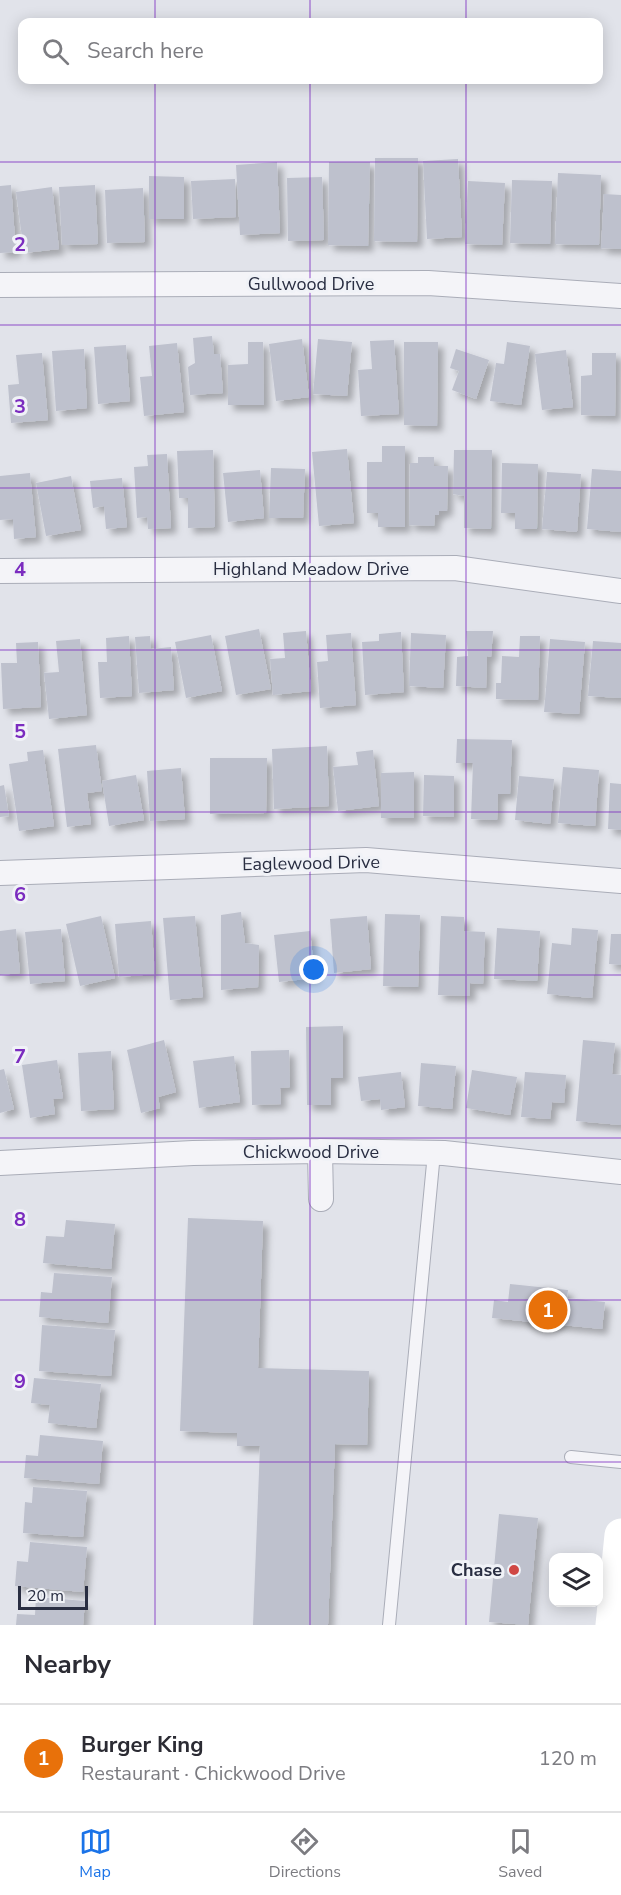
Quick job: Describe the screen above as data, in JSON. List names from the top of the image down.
{
  "streets": {
    "street": [
      "Gullwood Drive",
      "Highland Meadow Drive",
      "Eaglewood Drive",
      "Chickwood Drive"
    ]
  },
  "places": ["Chase"],
  "scale_bar": "20 m",
  "page": {
    "search": "Search here",
    "pins": "1",
    "scale": "20 m",
    "heading": "Nearby",
    "list": [
      {
        "mark": "1",
        "name": "Burger King",
        "note": "Restaurant · Chickwood Drive",
        "value": "120 m"
      }
    ],
    "nav": ["Map", "Directions", "Saved"]
  },
  "grid": {
    "rows": [
      "2",
      "3",
      "4",
      "5",
      "6",
      "7",
      "8",
      "9"
    ]
  }
}
